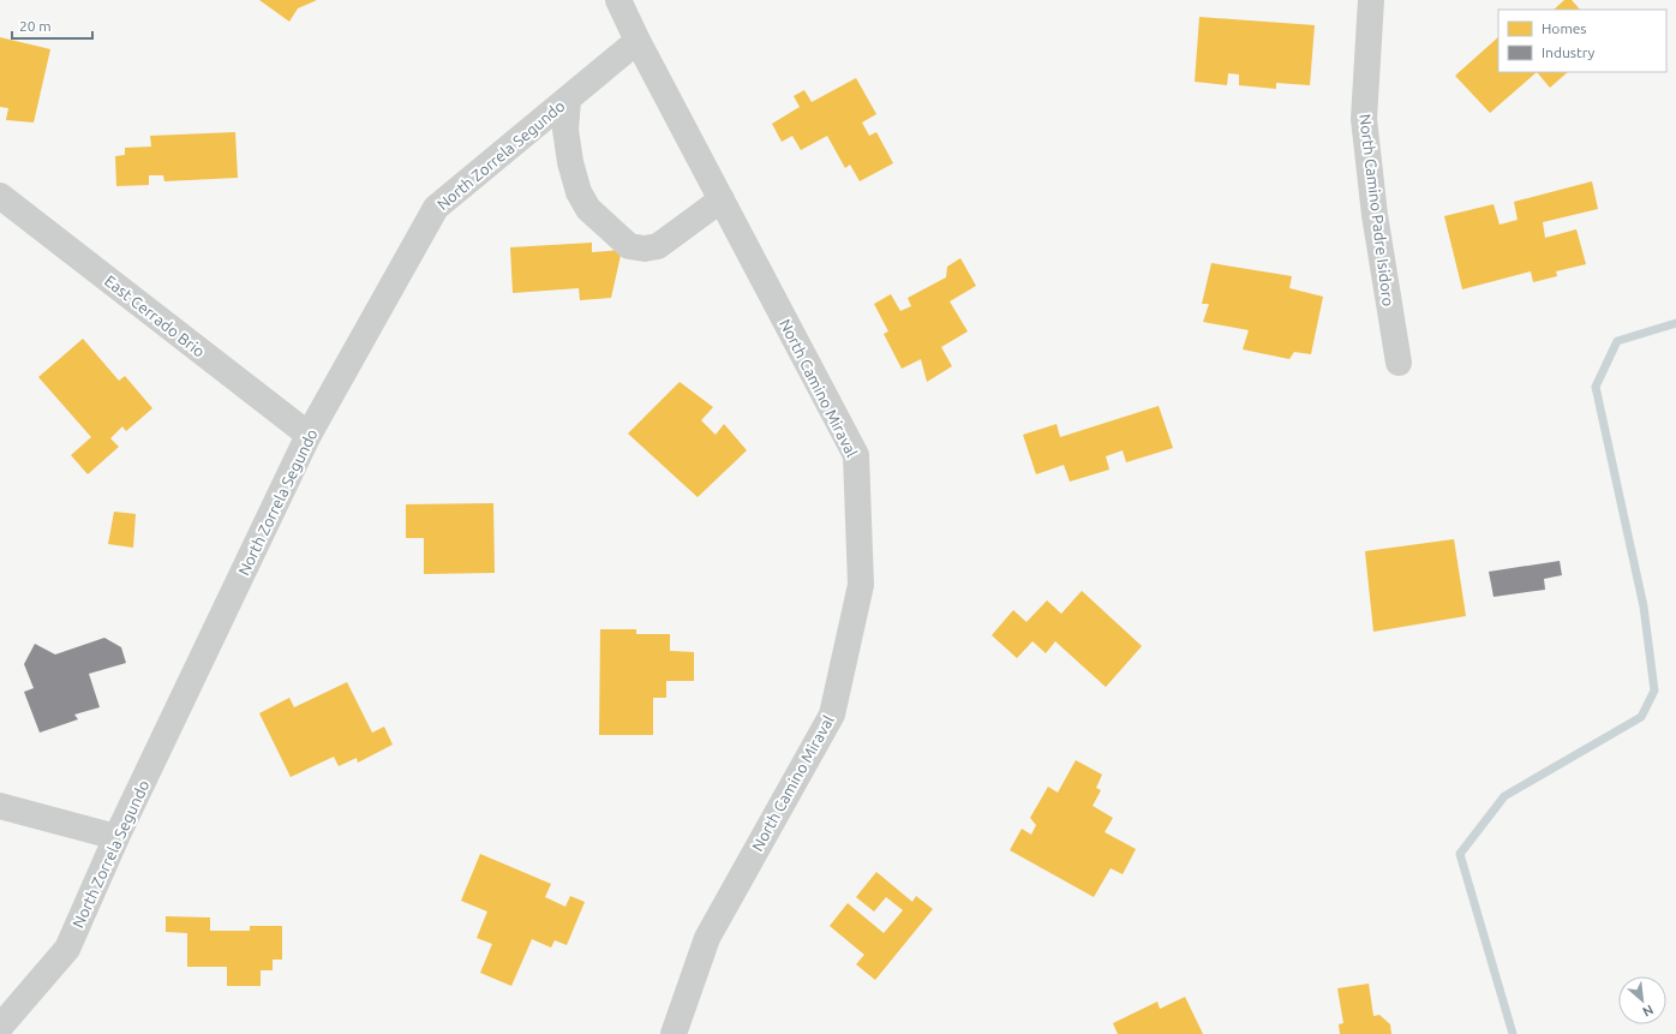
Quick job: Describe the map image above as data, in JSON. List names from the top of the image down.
{
  "streets": {
    "street": [
      "North Zorrela Segundo",
      "North Camino Padre Isidoro",
      "East Cerrado Brio",
      "North Camino Miraval"
    ]
  },
  "crossings": [
    ["North Zorrela Segundo", "East Cerrado Brio"],
    ["North Zorrela Segundo", "North Camino Miraval"]
  ],
  "legend": ["Homes", "Industry"],
  "scale_bar": "20 m",
  "north": "bottom right"
}
